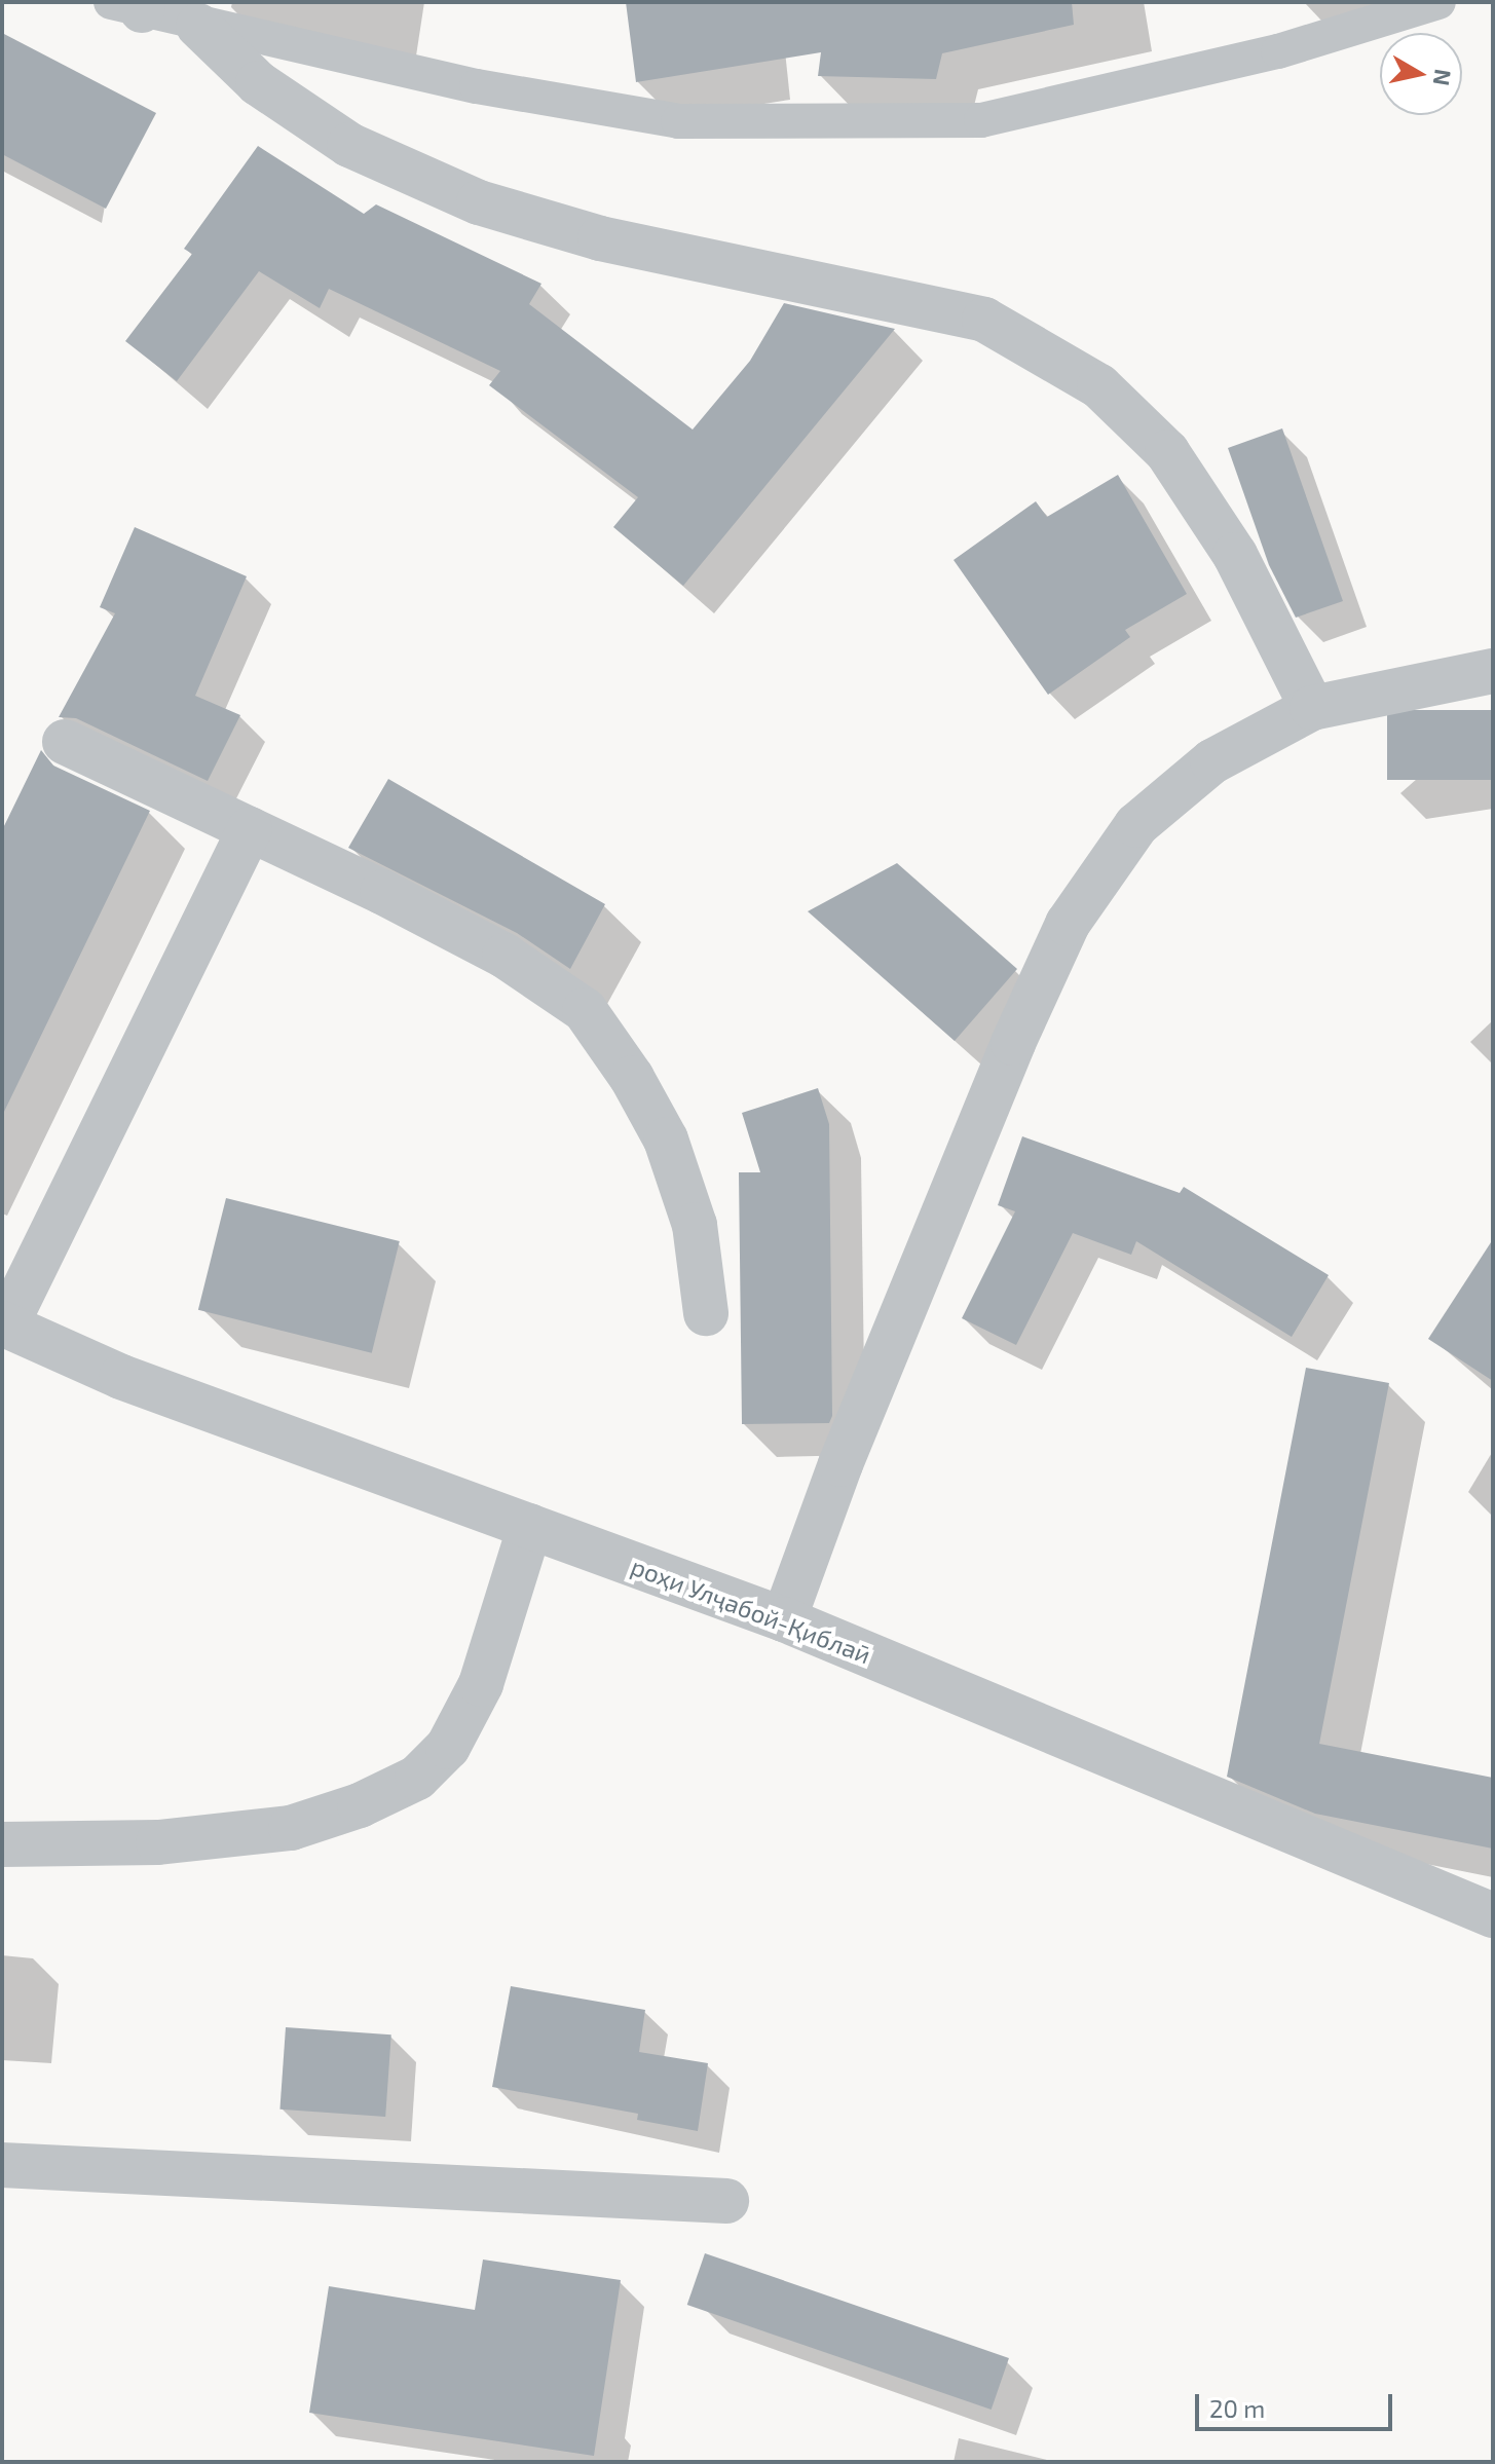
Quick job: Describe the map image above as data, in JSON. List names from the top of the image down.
{
  "streets": {
    "street": ["роҳи Улҷабой-Қиблаӣ"]
  },
  "scale_bar": "20 m",
  "north": "right"
}
